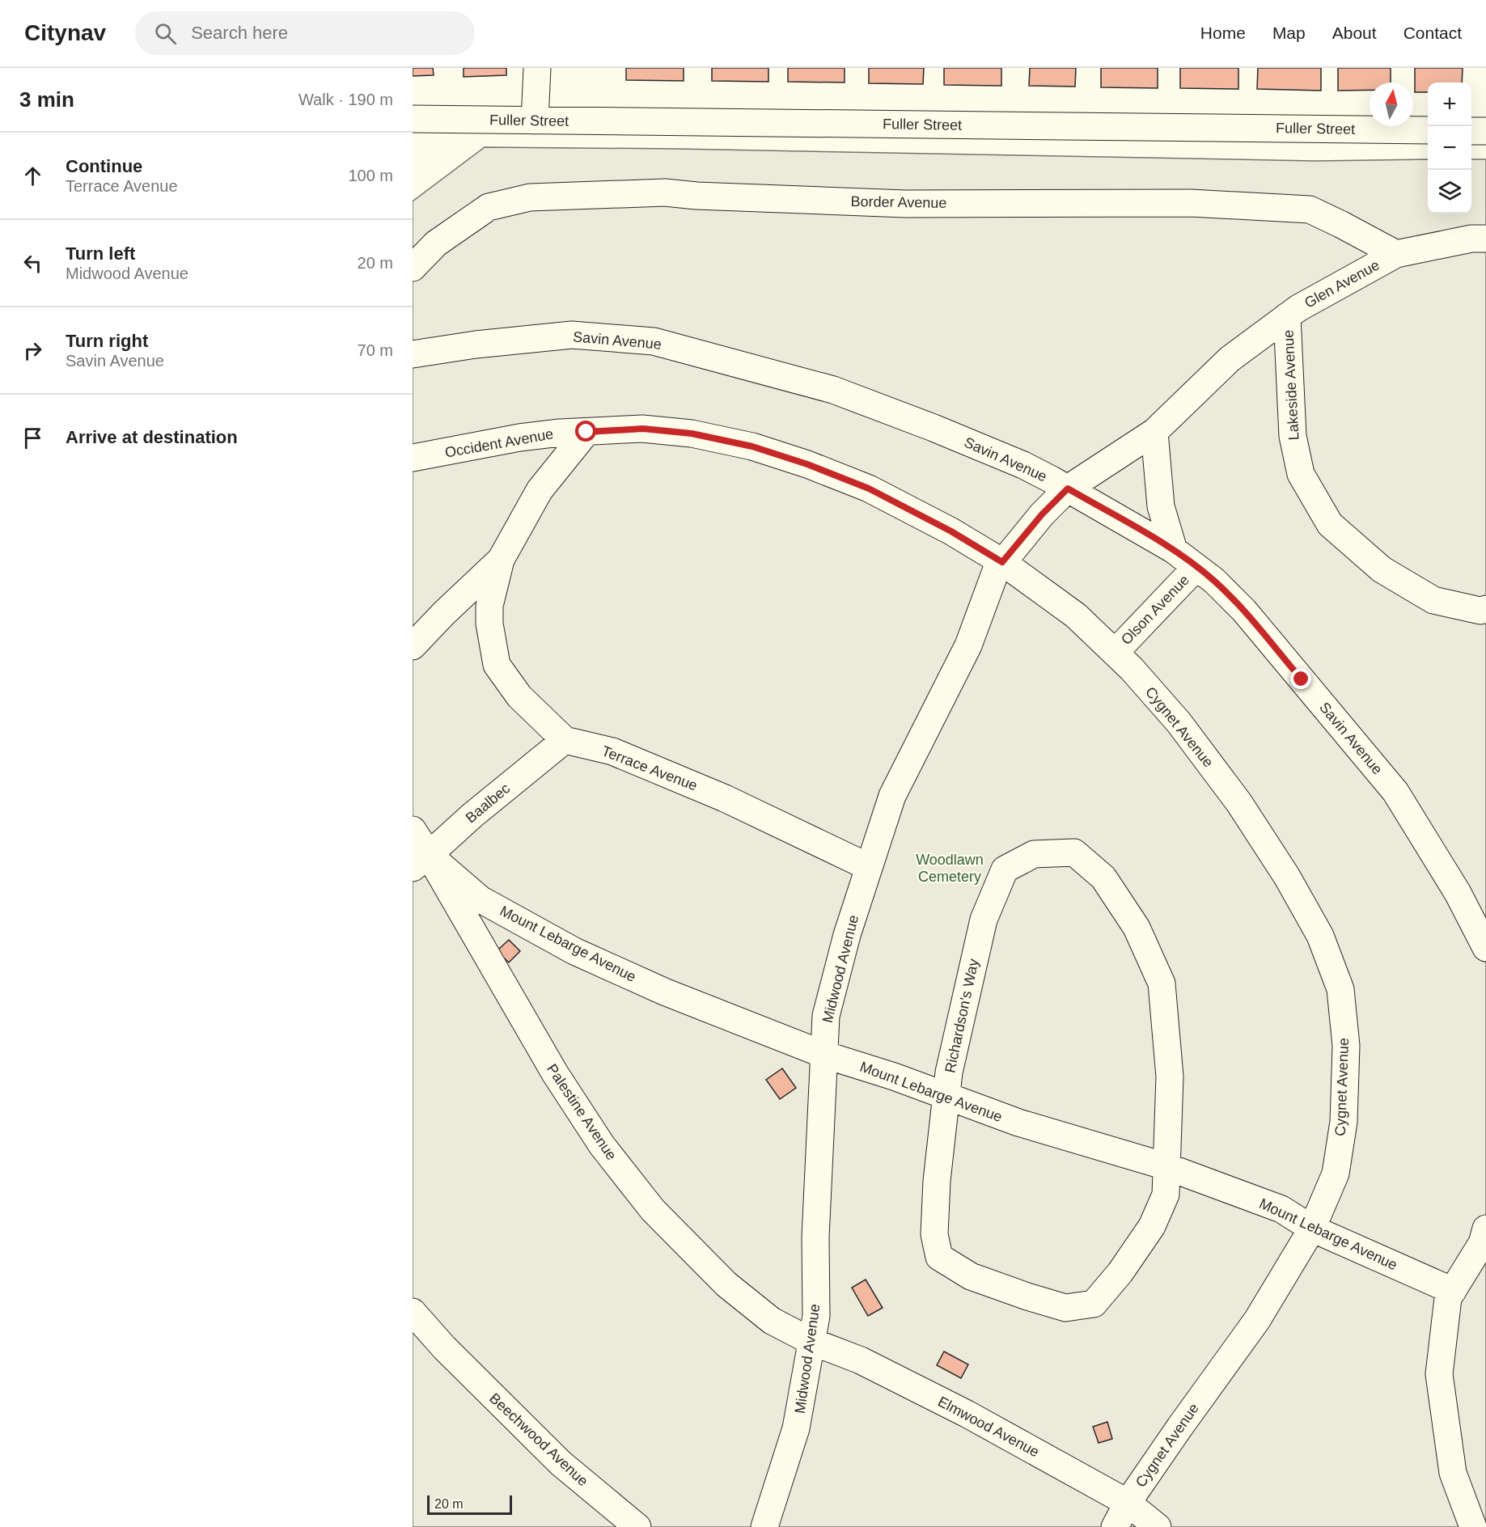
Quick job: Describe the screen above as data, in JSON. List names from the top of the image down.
{
  "streets": {
    "street": [
      "Fuller Street",
      "Border Avenue",
      "Glen Avenue",
      "Savin Avenue",
      "Lakeside Avenue",
      "Occident Avenue",
      "Olson Avenue",
      "Cygnet Avenue",
      "Terrace Avenue",
      "Baalbec",
      "Mount Lebarge Avenue",
      "Midwood Avenue",
      "Richardson's Way",
      "Palestine Avenue",
      "Elmwood Avenue",
      "Beechwood Avenue"
    ]
  },
  "crossings": [
    ["Border Avenue", "Glen Avenue"],
    ["Glen Avenue", "Savin Avenue"],
    ["Glen Avenue", "Lakeside Avenue"],
    ["Glen Avenue", "Midwood Avenue"],
    ["Savin Avenue", "Olson Avenue"],
    ["Savin Avenue", "Midwood Avenue"],
    ["Olson Avenue", "Cygnet Avenue"],
    ["Cygnet Avenue", "Mount Lebarge Avenue"],
    ["Cygnet Avenue", "Midwood Avenue"],
    ["Cygnet Avenue", "Elmwood Avenue"],
    ["Terrace Avenue", "Baalbec"],
    ["Terrace Avenue", "Midwood Avenue"],
    ["Baalbec", "Mount Lebarge Avenue"],
    ["Baalbec", "Palestine Avenue"],
    ["Mount Lebarge Avenue", "Midwood Avenue"],
    ["Mount Lebarge Avenue", "Richardson's Way"],
    ["Mount Lebarge Avenue", "Palestine Avenue"],
    ["Midwood Avenue", "Palestine Avenue"],
    ["Midwood Avenue", "Elmwood Avenue"],
    ["Palestine Avenue", "Elmwood Avenue"]
  ],
  "parks": ["Woodlawn Cemetery"],
  "scale_bar": "20 m",
  "north": "top",
  "page": {
    "header": "Citynav",
    "search": "Search here",
    "nav": [
      "Home",
      "Map",
      "About",
      "Contact"
    ],
    "heading": ["3 min", "Walk · 190 m"],
    "map_buttons": ["+", "−"],
    "list": [
      ["Continue", "Terrace Avenue", "100 m"],
      ["Turn left", "Midwood Avenue", "20 m"],
      ["Turn right", "Savin Avenue", "70 m"],
      "Arrive at destination"
    ],
    "scale": "20 m"
  }
}
